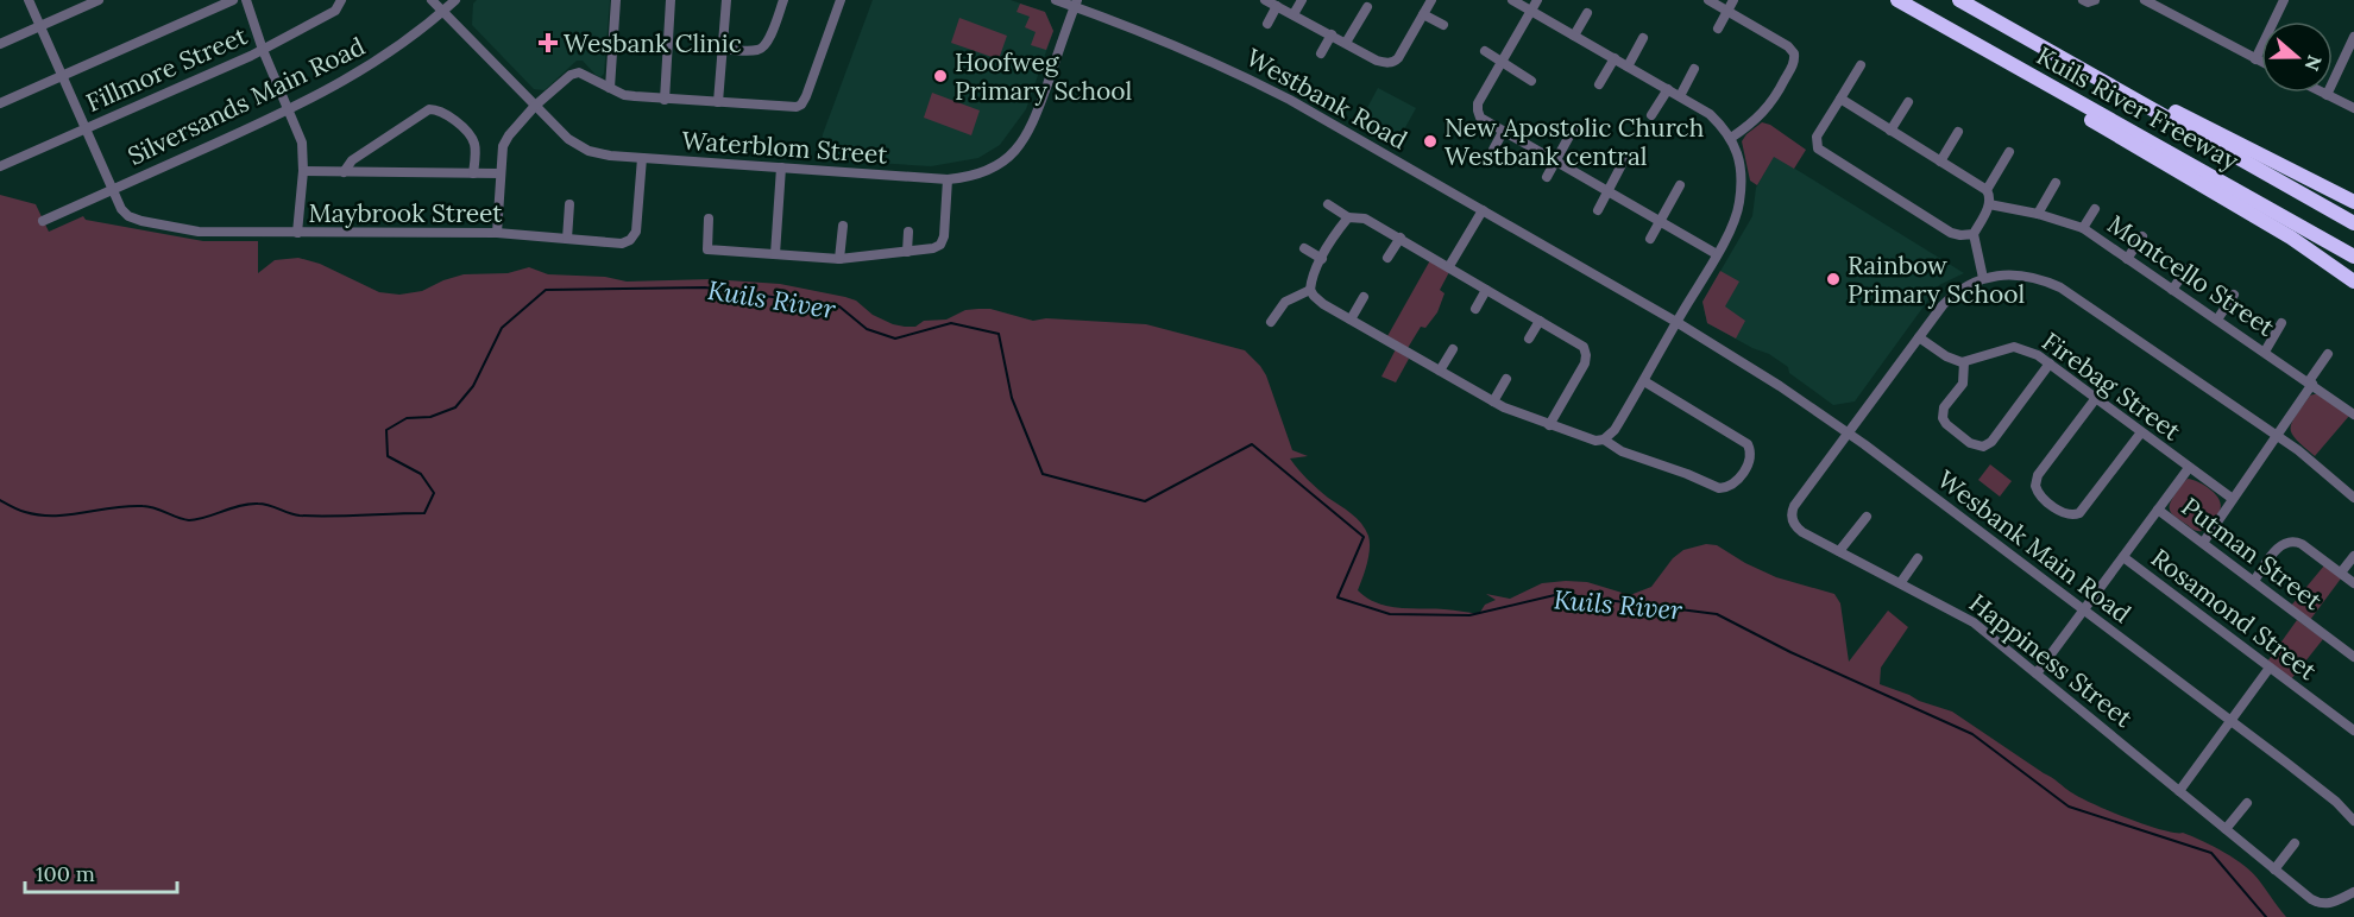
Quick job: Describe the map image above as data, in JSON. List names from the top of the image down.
{
  "streets": {
    "highway": ["Kuils River Freeway"],
    "street": [
      "Fillmore Street",
      "Westbank Road",
      "Silversands Main Road",
      "Waterblom Street",
      "Maybrook Street",
      "Montcello Street",
      "Firebag Street",
      "Wesbank Main Road",
      "Putman Street",
      "Rosamond Street",
      "Happiness Street"
    ]
  },
  "crossings": [
    ["Fillmore Street", "Maybrook Street"],
    ["Westbank Road", "Waterblom Street"],
    ["Westbank Road", "Wesbank Main Road"],
    ["Silversands Main Road", "Waterblom Street"],
    ["Silversands Main Road", "Maybrook Street"],
    ["Waterblom Street", "Maybrook Street"],
    ["Wesbank Main Road", "Happiness Street"]
  ],
  "water": ["Kuils River"],
  "places": {
    "health": ["Wesbank Clinic"],
    "other": ["Hoofweg Primary School", "New Apostolic Church Westbank central", "Rainbow Primary School"]
  },
  "scale_bar": "100 m",
  "north": "right"
}
